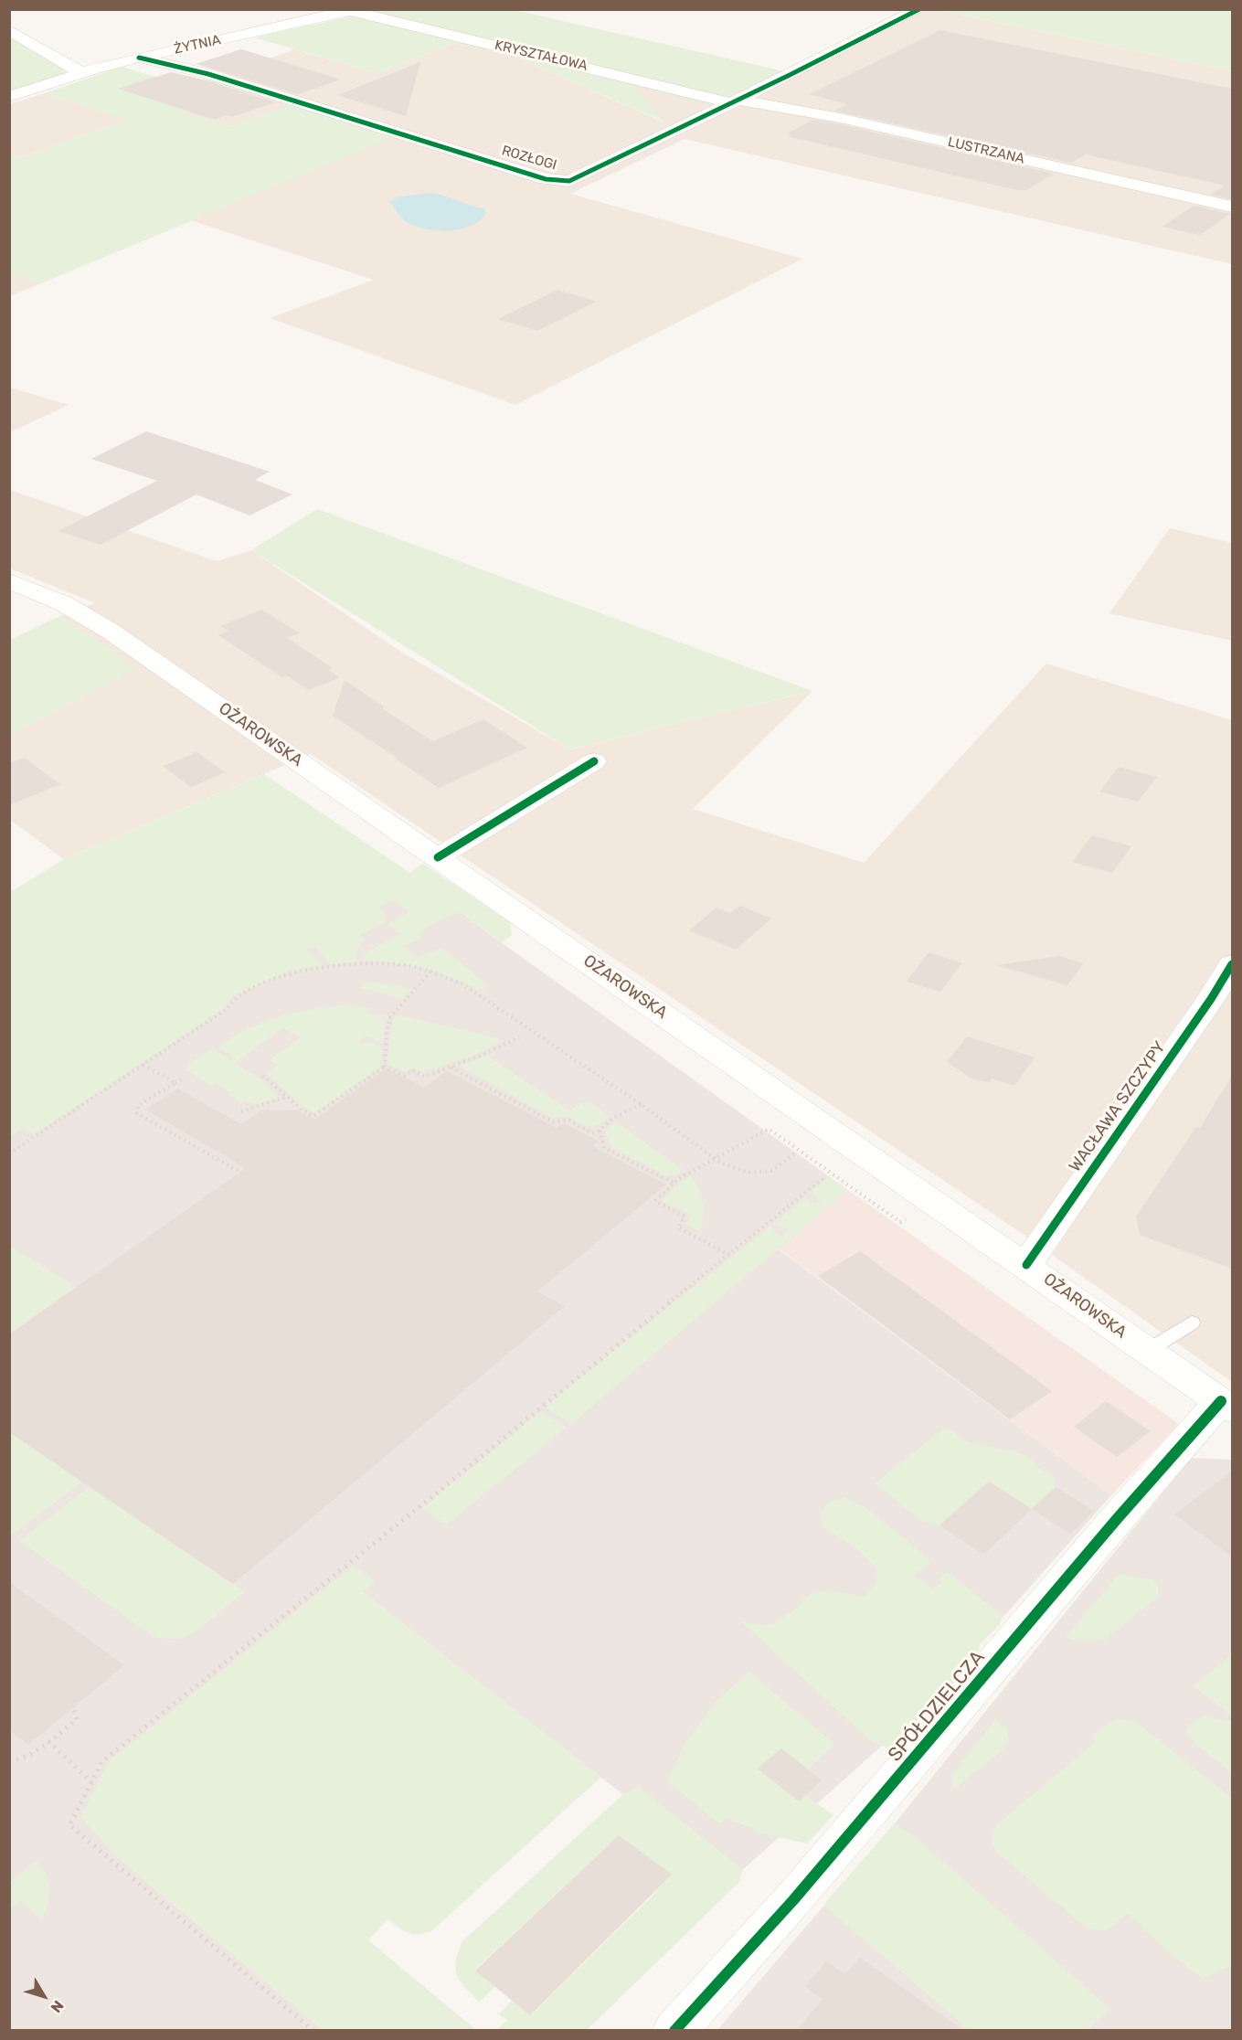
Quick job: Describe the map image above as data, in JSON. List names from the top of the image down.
{
  "streets": {
    "street": [
      "ŻYTNIA",
      "KRYSZTAŁOWA",
      "LUSTRZANA",
      "ROZŁOGI",
      "OŻAROWSKA",
      "WACŁAWA SZCZYPY",
      "SPÓŁDZIELCZA"
    ]
  },
  "crossings": [
    ["ŻYTNIA", "KRYSZTAŁOWA"],
    ["ŻYTNIA", "ROZŁOGI"],
    ["KRYSZTAŁOWA", "LUSTRZANA"],
    ["KRYSZTAŁOWA", "ROZŁOGI"],
    ["LUSTRZANA", "ROZŁOGI"],
    ["OŻAROWSKA", "WACŁAWA SZCZYPY"],
    ["OŻAROWSKA", "SPÓŁDZIELCZA"]
  ],
  "north": "bottom right"
}
